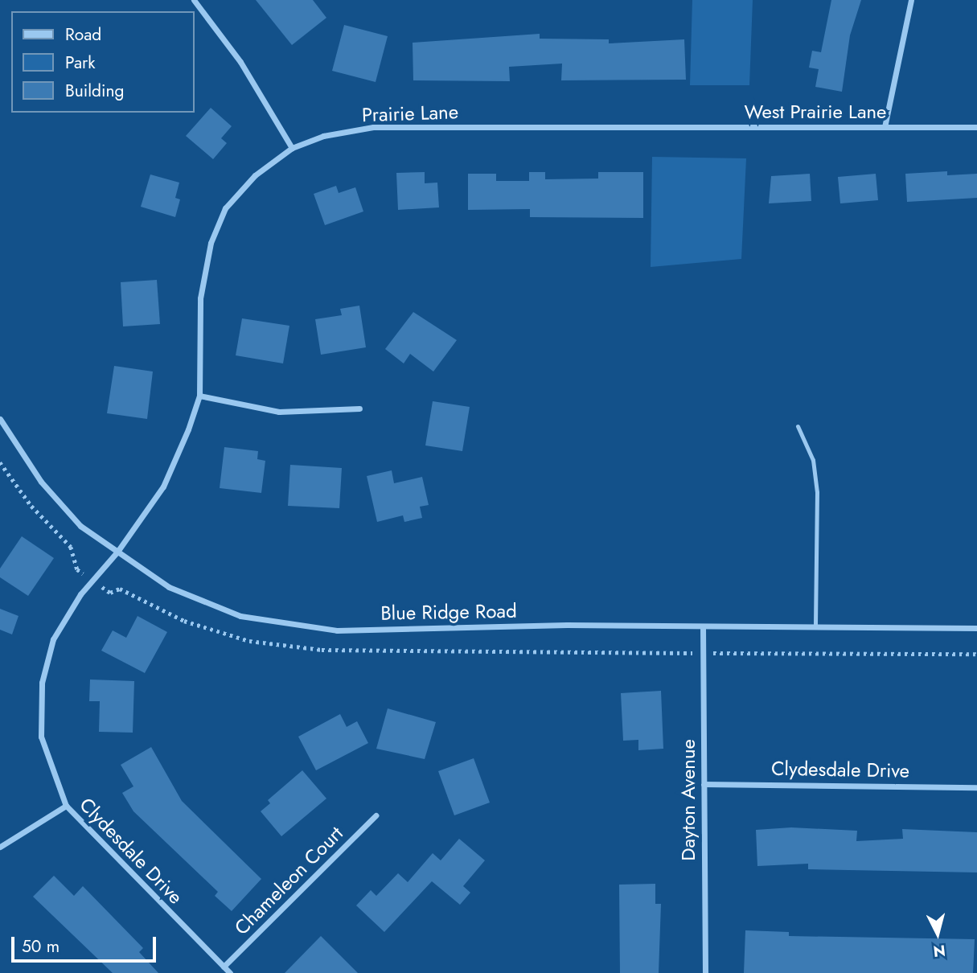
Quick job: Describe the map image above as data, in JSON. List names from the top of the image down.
{
  "streets": {
    "street": [
      "West Prairie Lane",
      "Prairie Lane",
      "Blue Ridge Road",
      "Clydesdale Drive",
      "Dayton Avenue",
      "Chameleon Court"
    ]
  },
  "crossings": [
    ["West Prairie Lane", "Prairie Lane"],
    ["Prairie Lane", "Blue Ridge Road"],
    ["Prairie Lane", "Clydesdale Drive"],
    ["Blue Ridge Road", "Clydesdale Drive"],
    ["Blue Ridge Road", "Dayton Avenue"],
    ["Clydesdale Drive", "Dayton Avenue"],
    ["Clydesdale Drive", "Chameleon Court"]
  ],
  "legend": ["Road", "Park", "Building"],
  "scale_bar": "50 m",
  "north": "bottom"
}
